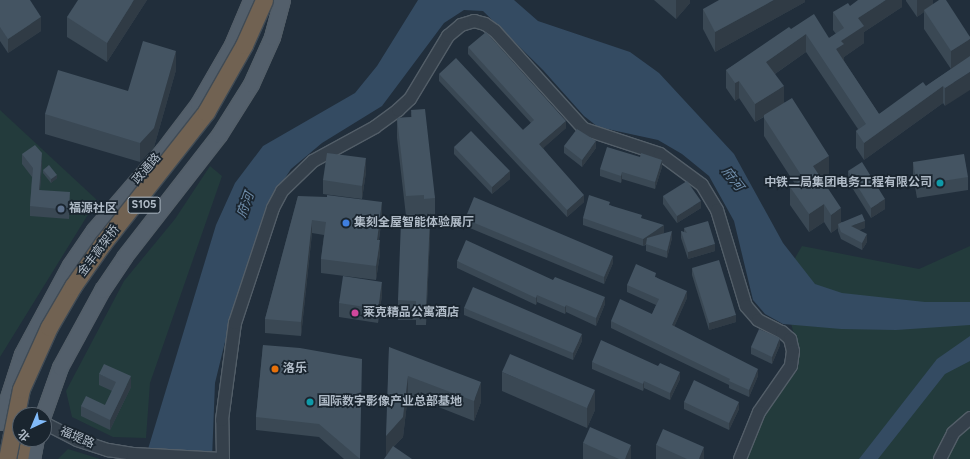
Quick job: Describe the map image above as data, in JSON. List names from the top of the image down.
{
  "streets": {
    "highway": ["S105", "金丰高架桥"],
    "main road": ["政通路"],
    "street": ["福堤路"]
  },
  "water": ["府河"],
  "places": [
    "中铁二局集团电务工程有限公司",
    "福源社区",
    "集刻全屋智能体验展厅",
    "莱克精品公寓酒店",
    "洛乐",
    "国际数字影像产业总部基地"
  ],
  "north": "bottom left"
}
